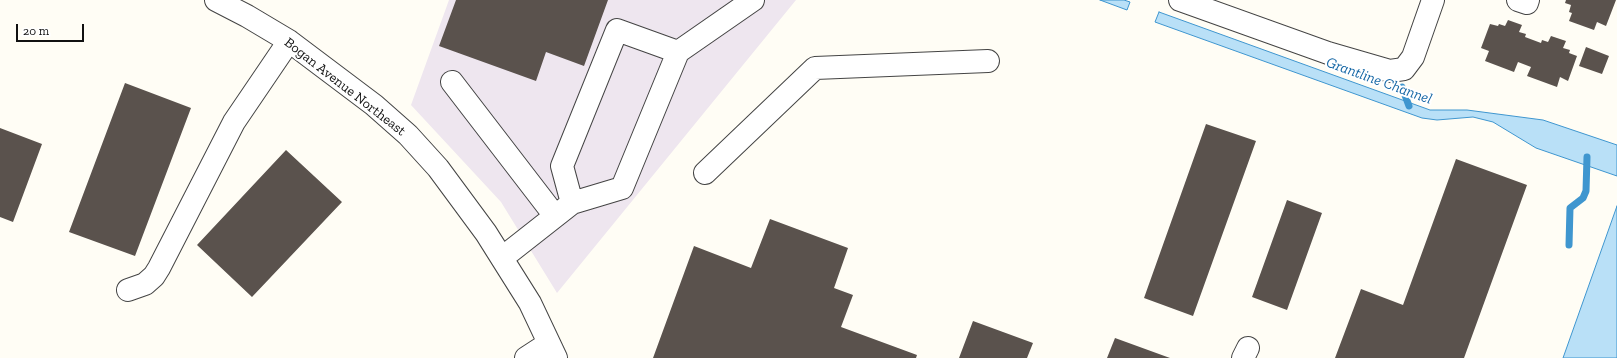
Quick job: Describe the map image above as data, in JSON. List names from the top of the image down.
{
  "streets": {
    "street": ["Bogan Avenue Northeast"]
  },
  "water": ["Grantline Channel"],
  "scale_bar": "20 m"
}
